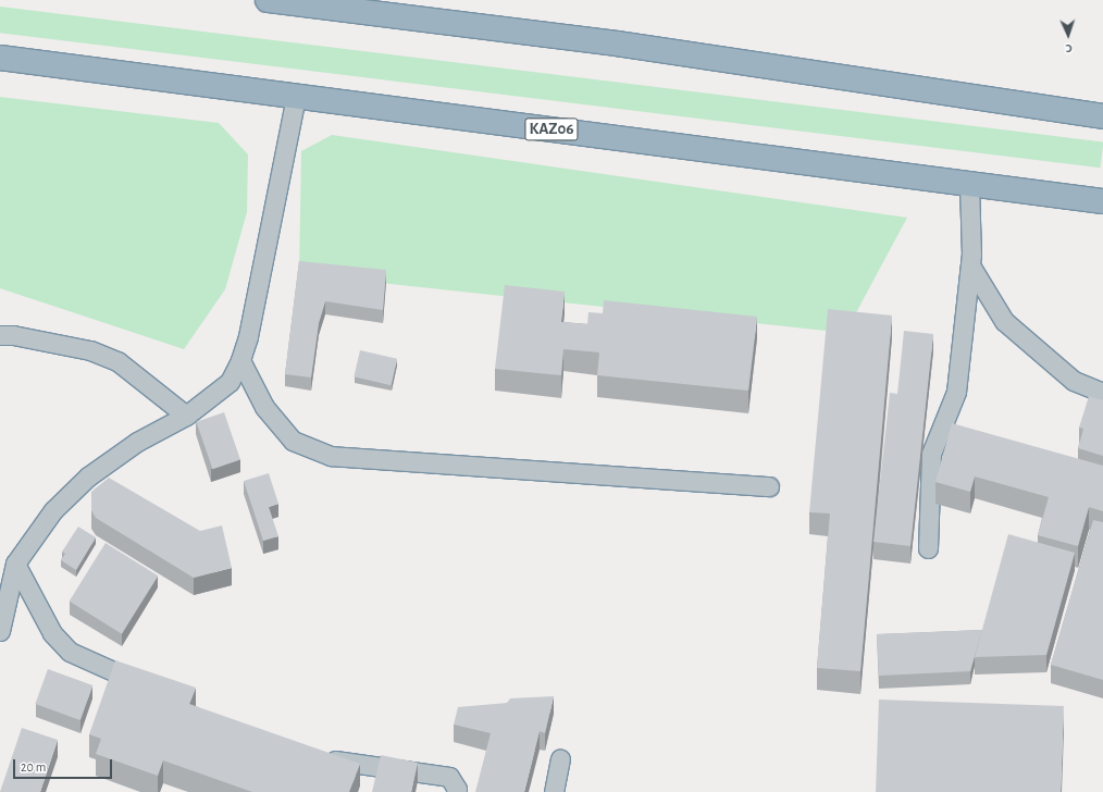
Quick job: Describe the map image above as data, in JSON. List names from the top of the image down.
{
  "streets": {
    "highway": ["KАZ06"]
  },
  "scale_bar": "20 m",
  "north": "bottom"
}
